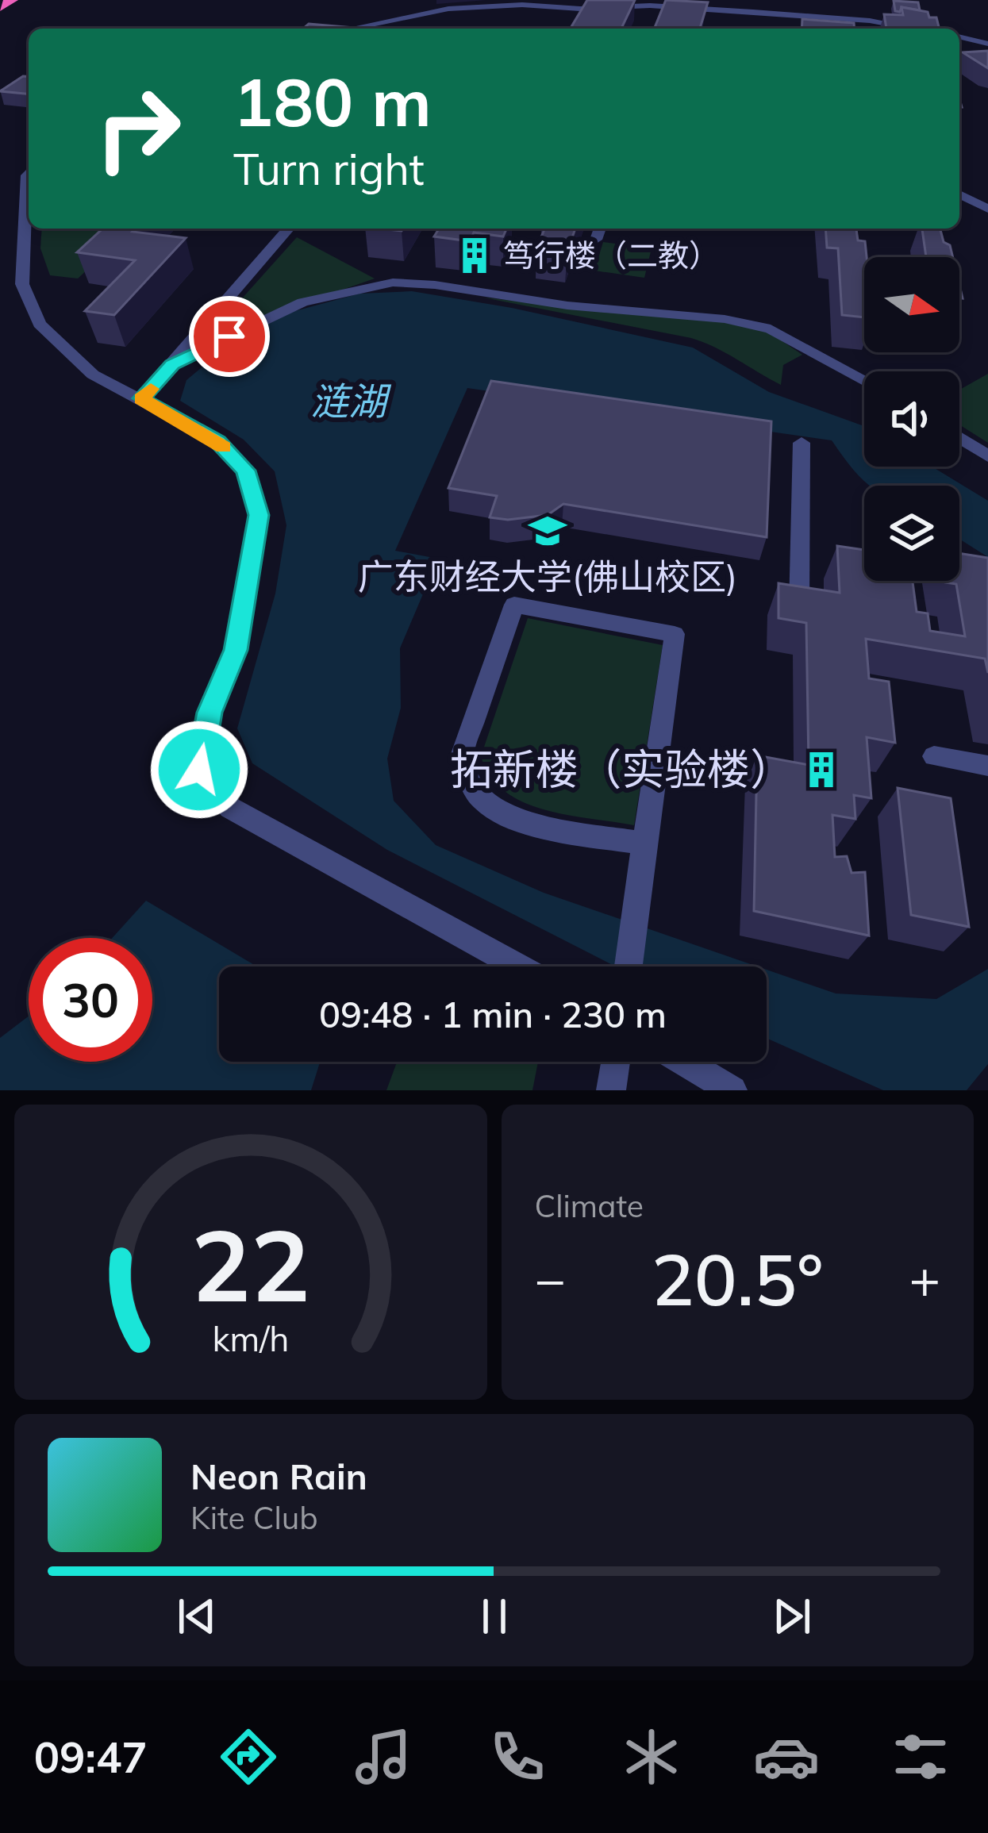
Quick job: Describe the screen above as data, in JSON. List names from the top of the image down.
{
  "water": ["涟湖"],
  "places": {
    "building": ["笃行楼（二教）", "拓新楼（实验楼）"],
    "school or university": ["广东财经大学(佛山校区)"]
  },
  "north": "right",
  "page": {
    "turn": ["180 m", "Turn right"],
    "limit": "30",
    "trip": "09:48 · 1 min · 230 m",
    "tile": "Climate",
    "heat": ["−", "20.5°", "+"],
    "song": ["Neon Rain", "Kite Club"],
    "tabs": "09:47",
    "gauge": ["22", "km/h"]
  }
}
